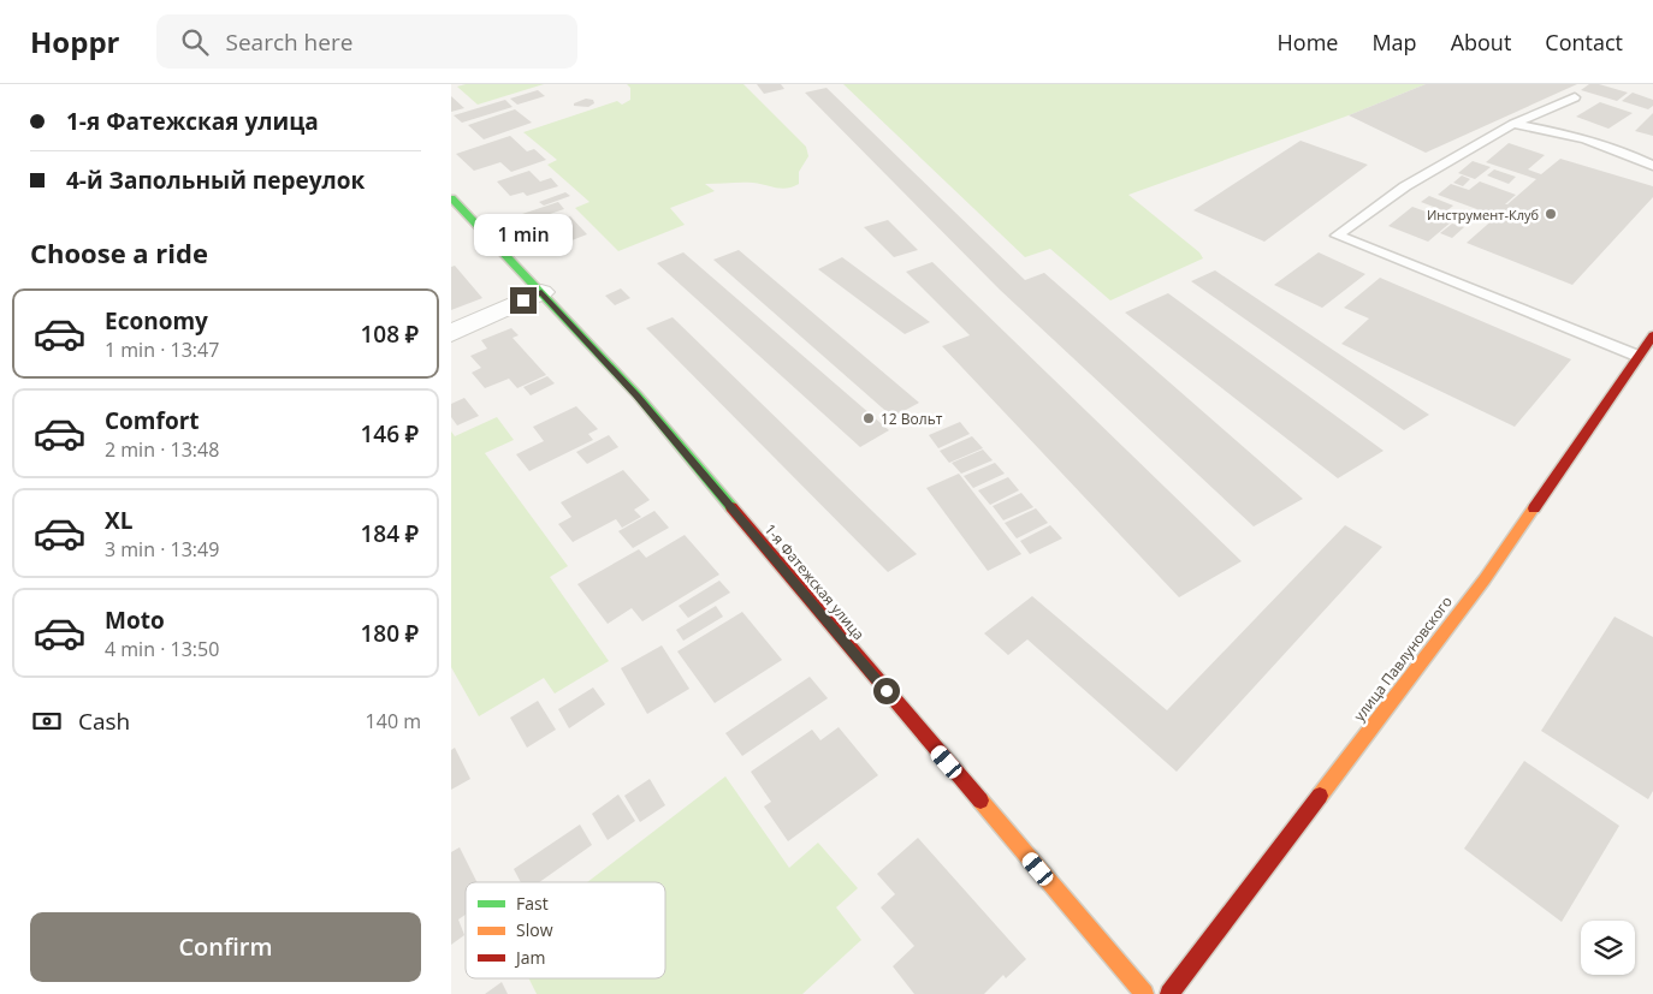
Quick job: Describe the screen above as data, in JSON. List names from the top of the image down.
{
  "streets": {
    "street": ["1-я Фатежская улица", "улица Павлуновского"]
  },
  "places": ["Инструмент-Клуб", "12 Вольт"],
  "legend": ["Fast", "Slow", "Jam"],
  "page": {
    "header": "Hoppr",
    "search": "Search here",
    "nav": [
      "Home",
      "Map",
      "About",
      "Contact"
    ],
    "banner": ["1-я Фатежская улица", "4-й Запольный переулок"],
    "bubble": "1 min",
    "heading": "Choose a ride",
    "list": [
      {
        "name": "Economy",
        "note": "1 min · 13:47",
        "value": "108 ₽"
      },
      {
        "name": "Comfort",
        "note": "2 min · 13:48",
        "value": "146 ₽"
      },
      {
        "name": "XL",
        "note": "3 min · 13:49",
        "value": "184 ₽"
      },
      {
        "name": "Moto",
        "note": "4 min · 13:50",
        "value": "180 ₽"
      }
    ],
    "pay": ["Cash", "140 m"],
    "buttons": "Confirm"
  }
}
